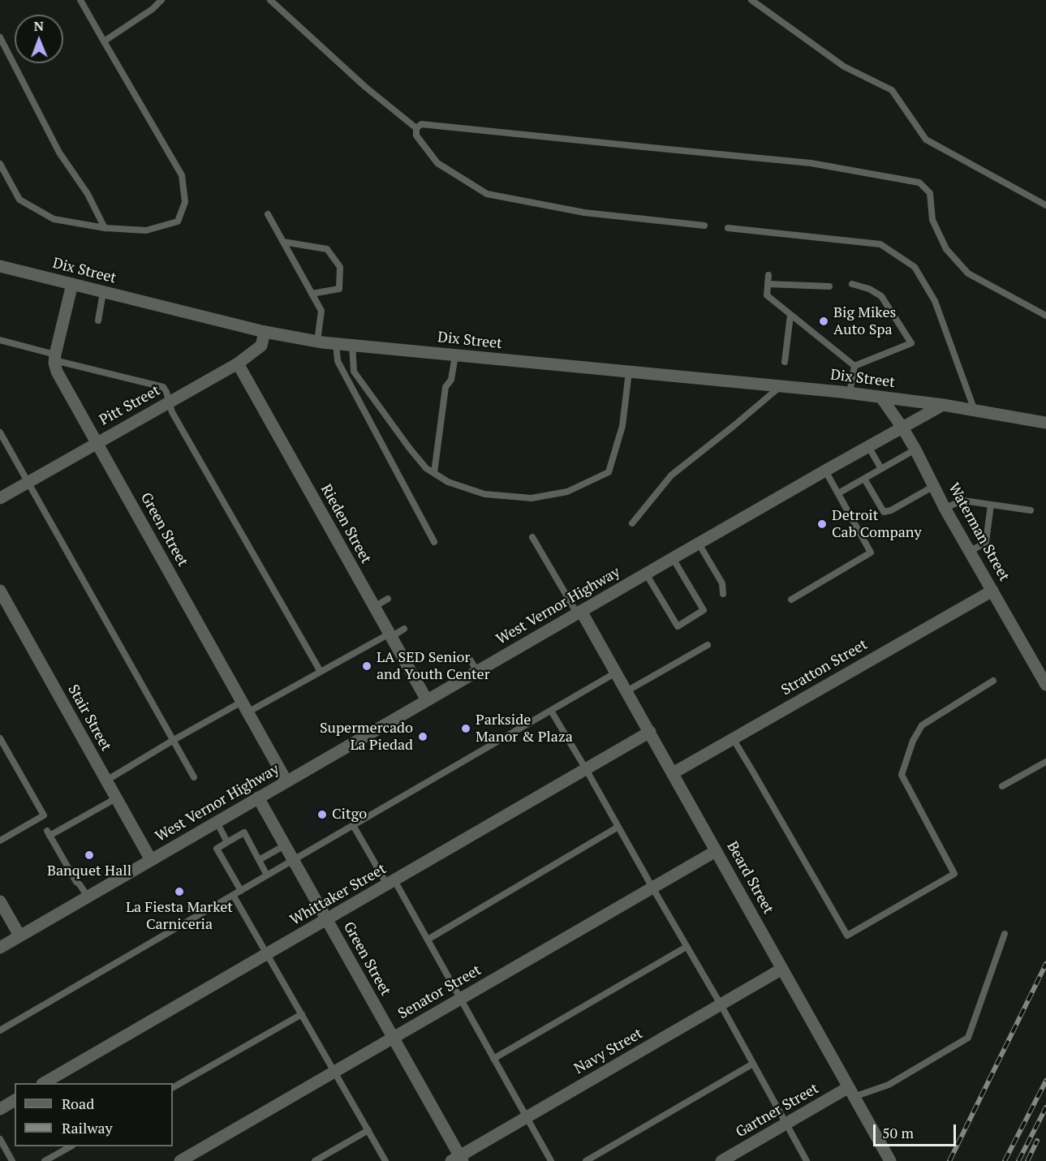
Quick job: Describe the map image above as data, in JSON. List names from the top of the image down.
{
  "streets": {
    "street": [
      "Dix Street",
      "Pitt Street",
      "Rieden Street",
      "Green Street",
      "Waterman Street",
      "West Vernor Highway",
      "Stratton Street",
      "Stair Street",
      "Beard Street",
      "Whittaker Street",
      "Senator Street",
      "Navy Street",
      "Gartner Street"
    ]
  },
  "crossings": [
    ["Dix Street", "Pitt Street"],
    ["Dix Street", "Waterman Street"],
    ["Dix Street", "West Vernor Highway"],
    ["Pitt Street", "Rieden Street"],
    ["Pitt Street", "Green Street"],
    ["Rieden Street", "West Vernor Highway"],
    ["Green Street", "West Vernor Highway"],
    ["Green Street", "Whittaker Street"],
    ["Green Street", "Senator Street"],
    ["Green Street", "Navy Street"],
    ["Waterman Street", "West Vernor Highway"],
    ["Waterman Street", "Stratton Street"],
    ["West Vernor Highway", "Stair Street"],
    ["West Vernor Highway", "Beard Street"],
    ["Stratton Street", "Beard Street"],
    ["Beard Street", "Whittaker Street"],
    ["Beard Street", "Senator Street"],
    ["Beard Street", "Navy Street"],
    ["Beard Street", "Gartner Street"]
  ],
  "places": [
    "Big Mikes Auto Spa",
    "Detroit Cab Company",
    "LA SED Senior and Youth Center",
    "Parkside Manor & Plaza",
    "Supermercado La Piedad",
    "Citgo",
    "Banquet Hall",
    "La Fiesta Market Carniceria"
  ],
  "legend": ["Road", "Railway"],
  "scale_bar": "50 m",
  "north": "top"
}
